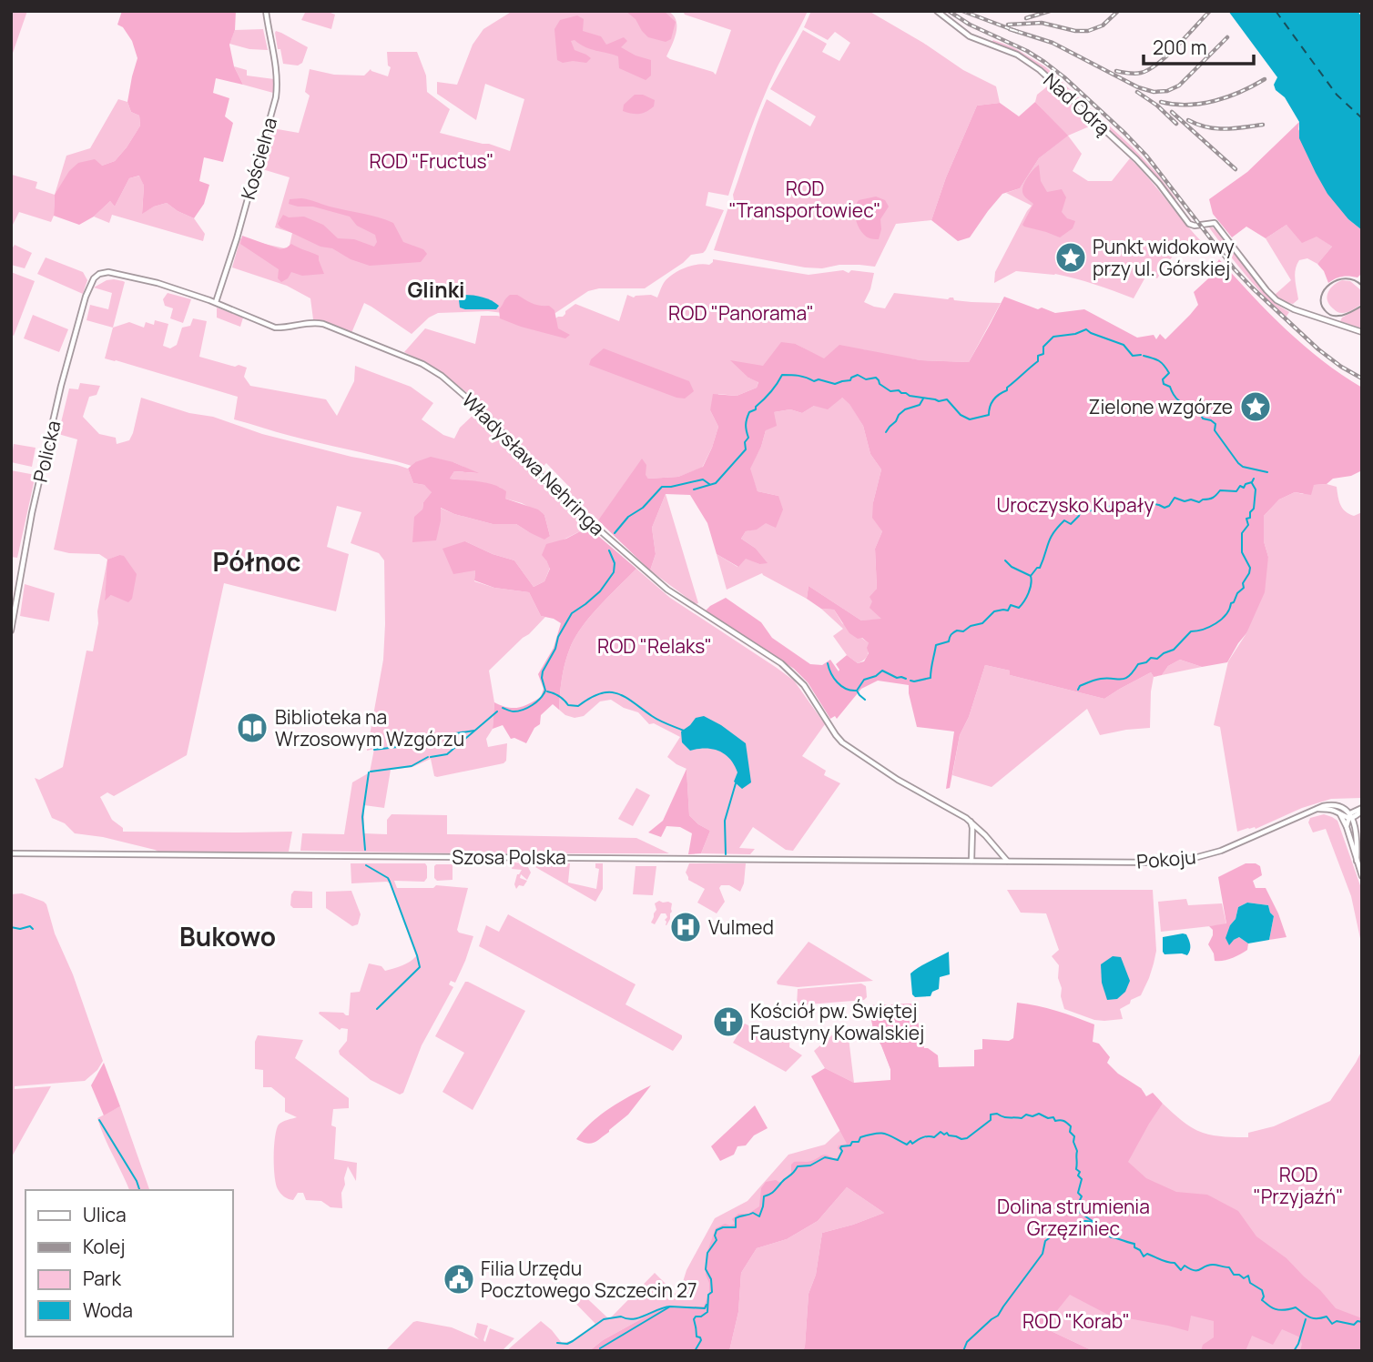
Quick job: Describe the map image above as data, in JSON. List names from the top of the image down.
{
  "streets": {
    "street": [
      "Nad Odrą",
      "Kościelna",
      "Policka",
      "Władysława Nehringa",
      "Szosa Polska",
      "Pokoju"
    ]
  },
  "crossings": [
    ["Kościelna", "Władysława Nehringa"],
    ["Policka", "Władysława Nehringa"],
    ["Władysława Nehringa", "Szosa Polska"],
    ["Władysława Nehringa", "Pokoju"],
    ["Szosa Polska", "Pokoju"]
  ],
  "districts": ["Glinki", "Północ", "Bukowo"],
  "parks": [
    "ROD \"Fructus\"",
    "ROD \"Transportowiec\"",
    "ROD \"Panorama\"",
    "Uroczysko Kupały",
    "ROD \"Relaks\"",
    "ROD \"Przyjaźń\"",
    "Dolina strumienia Grzęziniec",
    "ROD \"Korab\""
  ],
  "places": {
    "place": ["Punkt widokowy przy ul. Górskiej", "Zielone wzgórze"],
    "library": ["Biblioteka na Wrzosowym Wzgórzu"],
    "hospital": ["Vulmed"],
    "church": ["Kościół pw. Świętej Faustyny Kowalskiej"],
    "public building": ["Filia Urzędu Pocztowego Szczecin 27"]
  },
  "legend": [
    "Ulica",
    "Kolej",
    "Park",
    "Woda"
  ],
  "scale_bar": "200 m"
}
